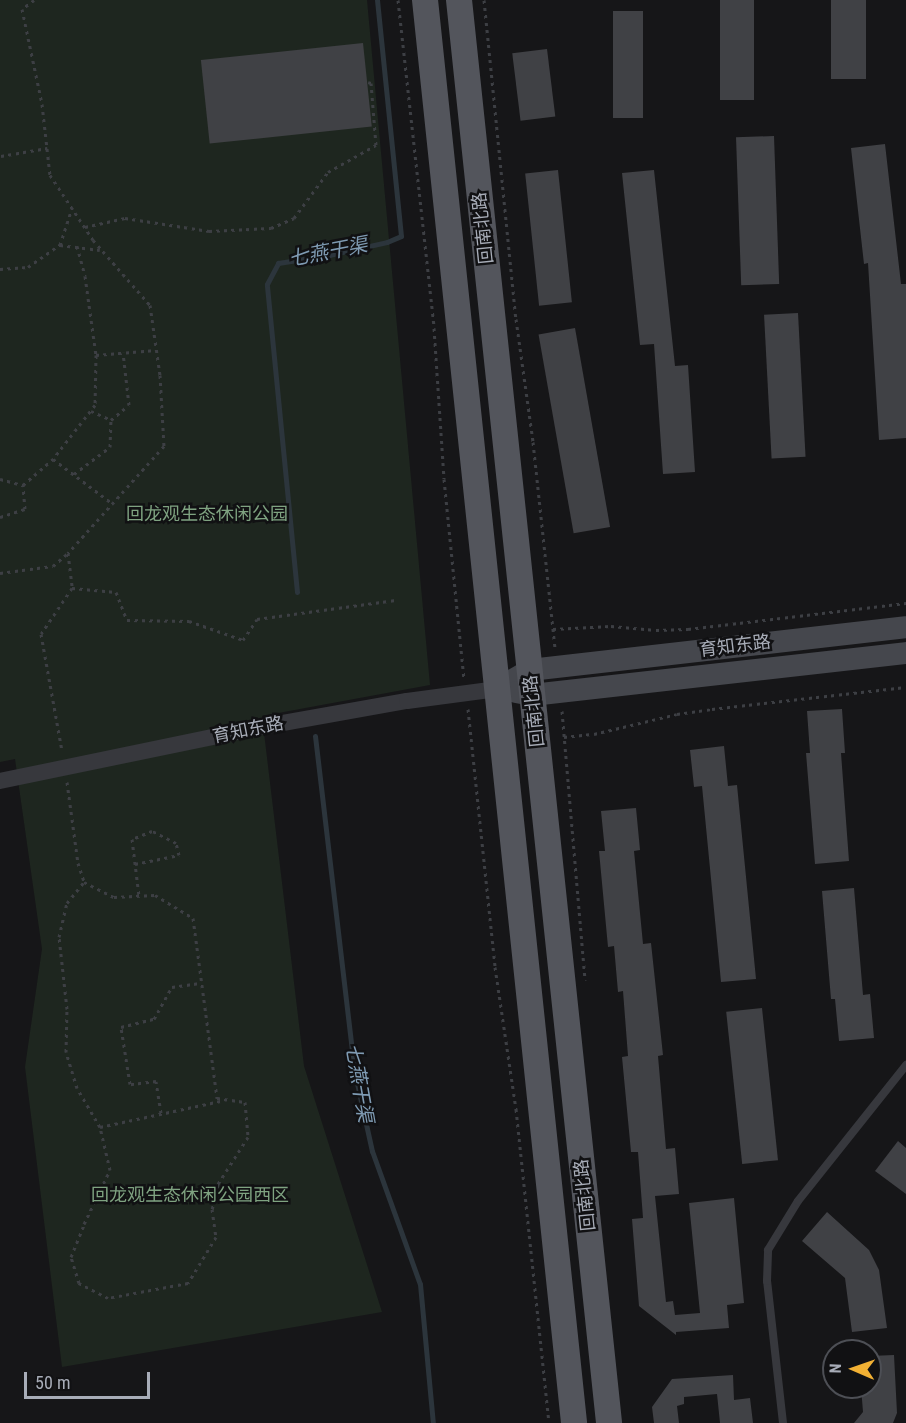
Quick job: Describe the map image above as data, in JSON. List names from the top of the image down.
{
  "streets": {
    "main road": ["回南北路", "育知东路"]
  },
  "crossings": [
    ["回南北路", "育知东路"]
  ],
  "water": ["七燕干渠"],
  "parks": ["回龙观生态休闲公园", "回龙观生态休闲公园西区"],
  "scale_bar": "50 m",
  "north": "left"
}
